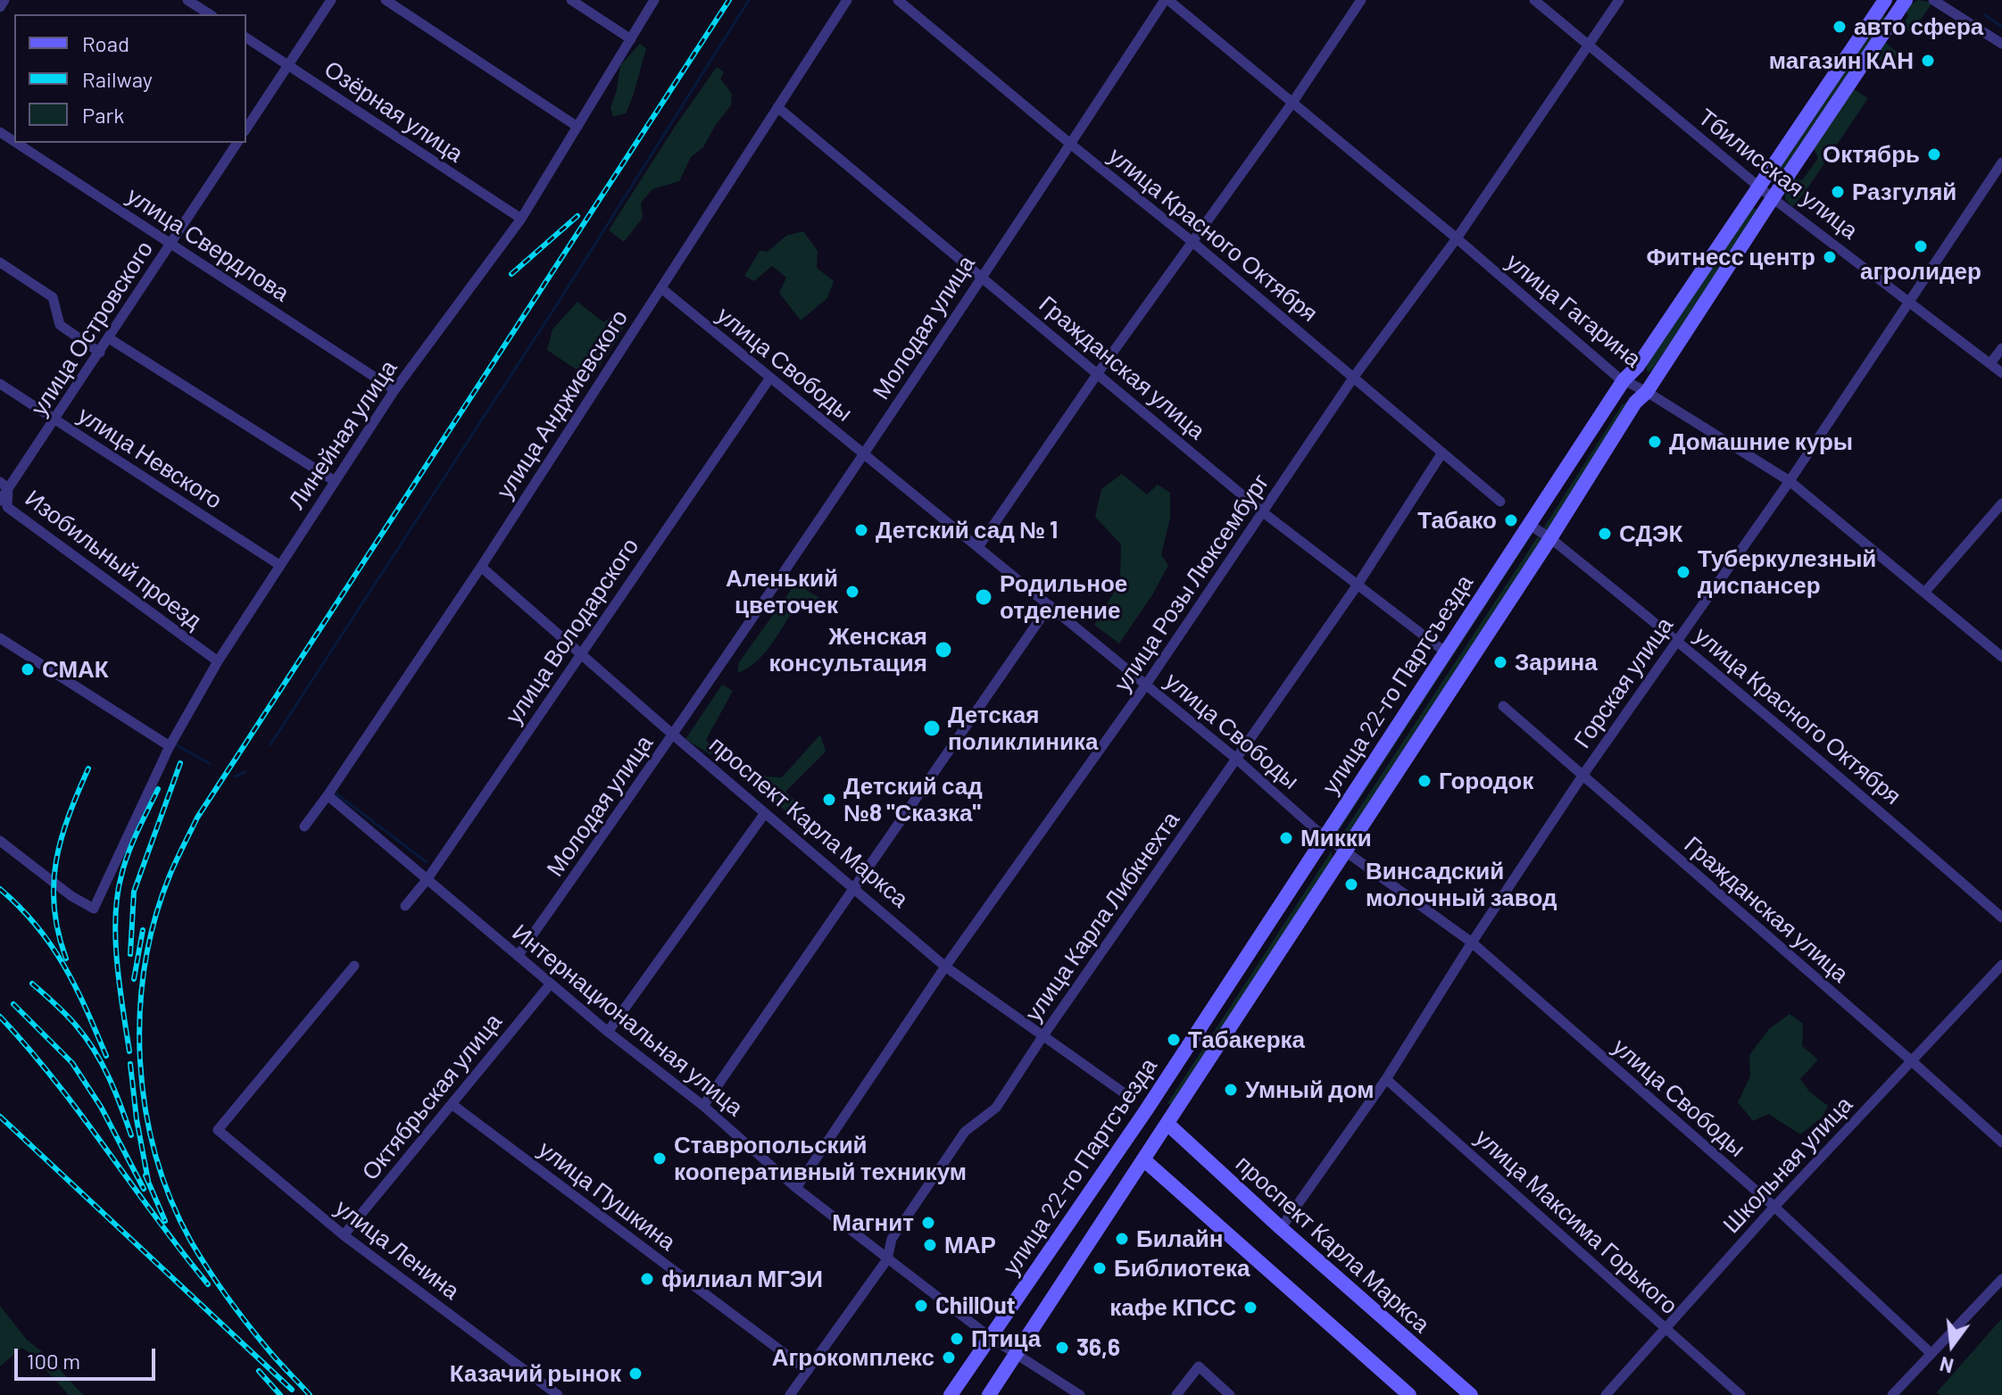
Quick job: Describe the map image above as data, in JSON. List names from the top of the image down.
{
  "streets": {
    "main road": ["улица 22-го Партсъезда", "проспект Карла Маркса"],
    "street": [
      "Озёрная улица",
      "Тбилисская улица",
      "улица Красного Октября",
      "улица Свердлова",
      "улица Гагарина",
      "Молодая улица",
      "улица Островского",
      "улица Свободы",
      "Гражданская улица",
      "улица Анджиевского",
      "Линейная улица",
      "улица Невского",
      "Изобильный проезд",
      "улица Розы Люксембург",
      "улица Володарского",
      "Горская улица",
      "улица Карла Либкнехта",
      "Интернациональная улица",
      "Октябрьская улица",
      "Школьная улица",
      "улица Пушкина",
      "улица Максима Горького",
      "улица Ленина"
    ]
  },
  "crossings": [
    ["Озёрная улица", "Линейная улица"],
    ["Тбилисская улица", "улица Розы Люксембург"],
    ["Тбилисская улица", "Горская улица"],
    ["Тбилисская улица", "улица 22-го Партсъезда"],
    ["улица Красного Октября", "Молодая улица"],
    ["улица Красного Октября", "улица Розы Люксембург"],
    ["улица Красного Октября", "Горская улица"],
    ["улица Красного Октября", "улица 22-го Партсъезда"],
    ["улица Красного Октября", "улица Карла Либкнехта"],
    ["улица Свердлова", "улица Островского"],
    ["улица Свердлова", "Линейная улица"],
    ["улица Гагарина", "Молодая улица"],
    ["улица Гагарина", "улица Розы Люксембург"],
    ["улица Гагарина", "Горская улица"],
    ["улица Гагарина", "улица 22-го Партсъезда"],
    ["Молодая улица", "улица Свободы"],
    ["Молодая улица", "Гражданская улица"],
    ["Молодая улица", "проспект Карла Маркса"],
    ["Молодая улица", "Интернациональная улица"],
    ["улица Островского", "улица Невского"],
    ["улица Островского", "Изобильный проезд"],
    ["улица Свободы", "улица Анджиевского"],
    ["улица Свободы", "улица Розы Люксембург"],
    ["улица Свободы", "улица Володарского"],
    ["улица Свободы", "Горская улица"],
    ["улица Свободы", "улица 22-го Партсъезда"],
    ["улица Свободы", "улица Карла Либкнехта"],
    ["улица Свободы", "Школьная улица"],
    ["Гражданская улица", "улица Анджиевского"],
    ["Гражданская улица", "улица Розы Люксембург"],
    ["Гражданская улица", "Горская улица"],
    ["Гражданская улица", "улица 22-го Партсъезда"],
    ["Гражданская улица", "улица Карла Либкнехта"],
    ["Гражданская улица", "Школьная улица"],
    ["улица Анджиевского", "проспект Карла Маркса"],
    ["улица Анджиевского", "Интернациональная улица"],
    ["Линейная улица", "улица Невского"],
    ["Линейная улица", "Изобильный проезд"],
    ["улица Розы Люксембург", "проспект Карла Маркса"],
    ["улица Розы Люксембург", "Интернациональная улица"],
    ["улица Володарского", "проспект Карла Маркса"],
    ["улица Володарского", "Интернациональная улица"],
    ["Горская улица", "проспект Карла Маркса"],
    ["Горская улица", "улица Максима Горького"],
    ["улица 22-го Партсъезда", "проспект Карла Маркса"],
    ["улица 22-го Партсъезда", "Интернациональная улица"],
    ["проспект Карла Маркса", "улица Карла Либкнехта"],
    ["улица Карла Либкнехта", "Интернациональная улица"],
    ["улица Карла Либкнехта", "улица Пушкина"],
    ["Интернациональная улица", "Октябрьская улица"],
    ["Октябрьская улица", "улица Пушкина"],
    ["Октябрьская улица", "улица Ленина"],
    ["Школьная улица", "улица Максима Горького"]
  ],
  "places": [
    "авто сфера",
    "магазин КАН",
    "Октябрь",
    "Разгуляй",
    "агролидер",
    "Фитнесс центр",
    "Домашние куры",
    "Табако",
    "Детский сад № 1",
    "СДЭК",
    "Туберкулезный диспансер",
    "Аленький цветочек",
    "Родильное отделение",
    "Женская консультация",
    "Зарина",
    "СМАК",
    "Детская поликлиника",
    "Городок",
    "Детский сад №8 \"Сказка\"",
    "Микки",
    "Винсадский молочный завод",
    "Табакерка",
    "Умный дом",
    "Ставропольский кооперативный техникум",
    "Магнит",
    "Билайн",
    "МАР",
    "Библиотека",
    "филиал МГЭИ",
    "ChillOut",
    "кафе КПСС",
    "Птица",
    "36,6",
    "Агрокомплекс",
    "Казачий рынок"
  ],
  "legend": ["Road", "Railway", "Park"],
  "scale_bar": "100 m",
  "north": "bottom"
}
